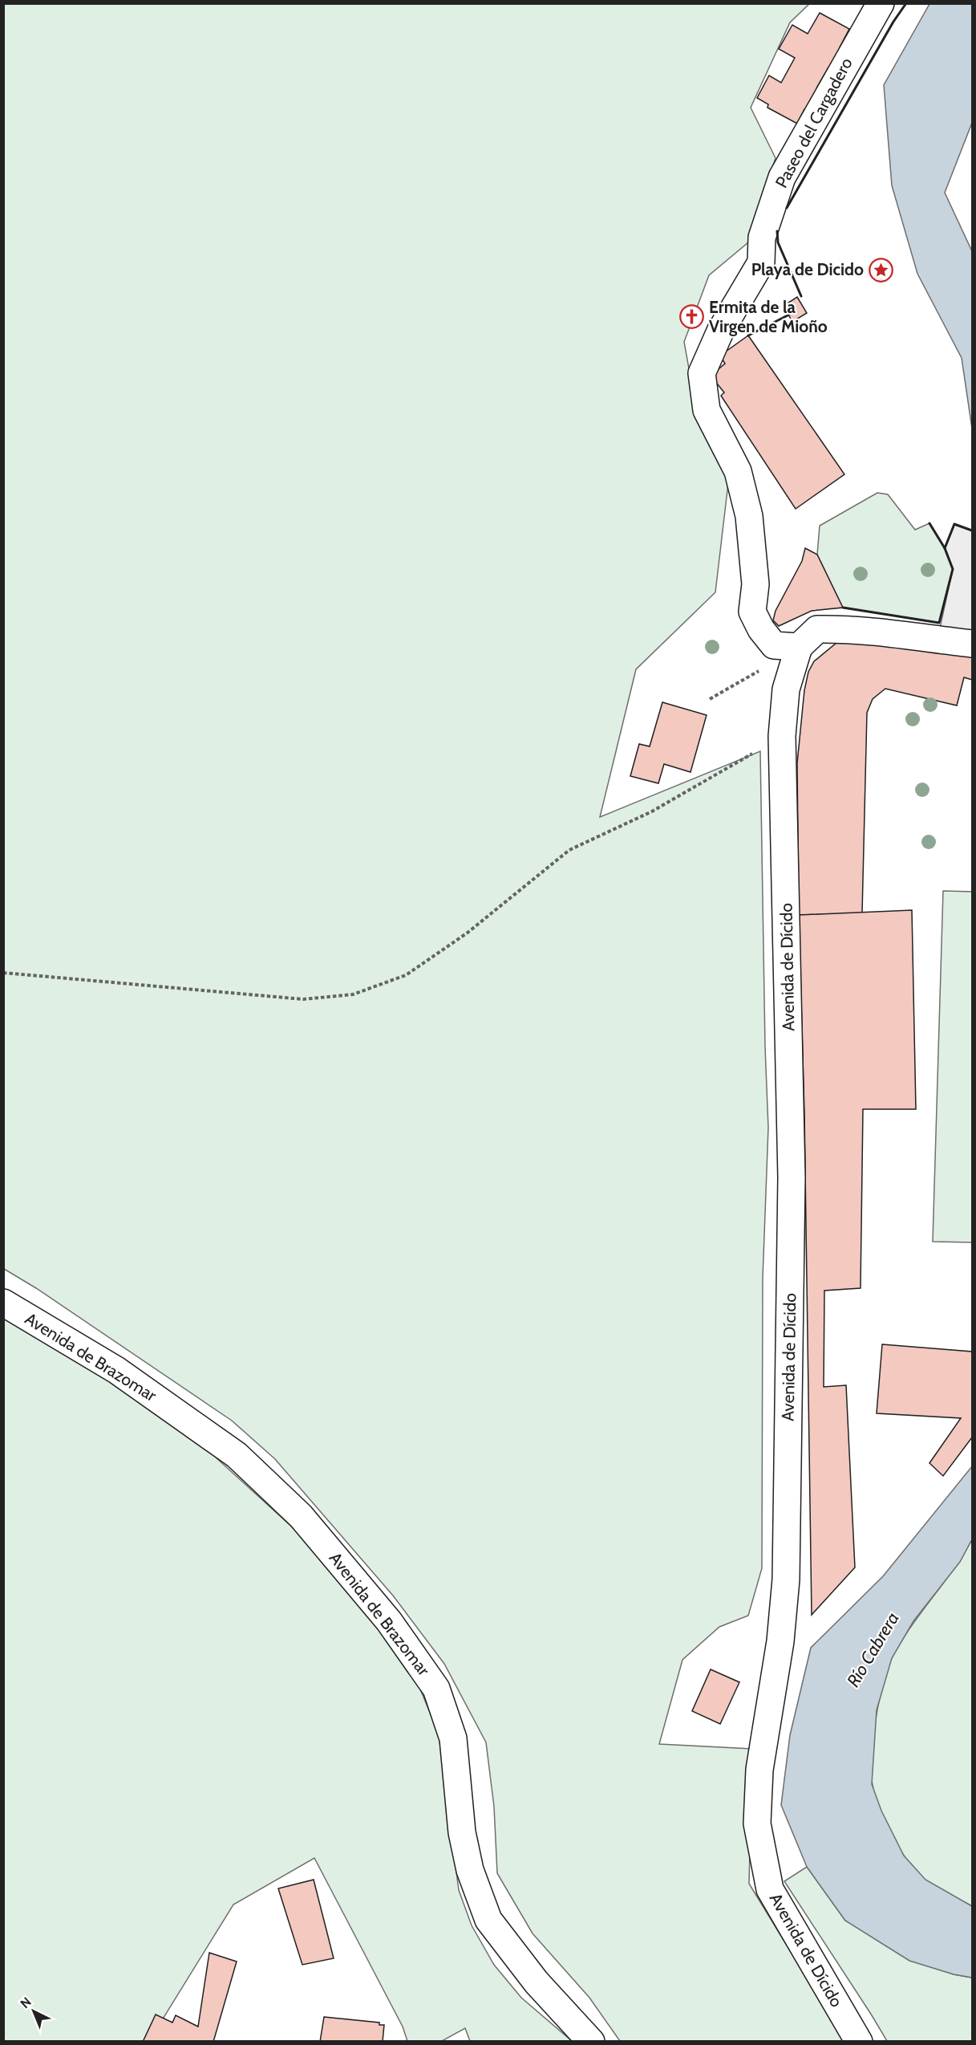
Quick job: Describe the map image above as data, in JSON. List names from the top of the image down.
{
  "streets": {
    "main road": ["Paseo del Cargadero", "Avenida de Dícido", "Avenida de Brazomar"]
  },
  "crossings": [
    ["Paseo del Cargadero", "Avenida de Dícido"]
  ],
  "water": ["Río Cabrera"],
  "places": {
    "place": ["Playa de Dicido"],
    "church": ["Ermita de la Virgen de Mioño"]
  },
  "north": "top left"
}
